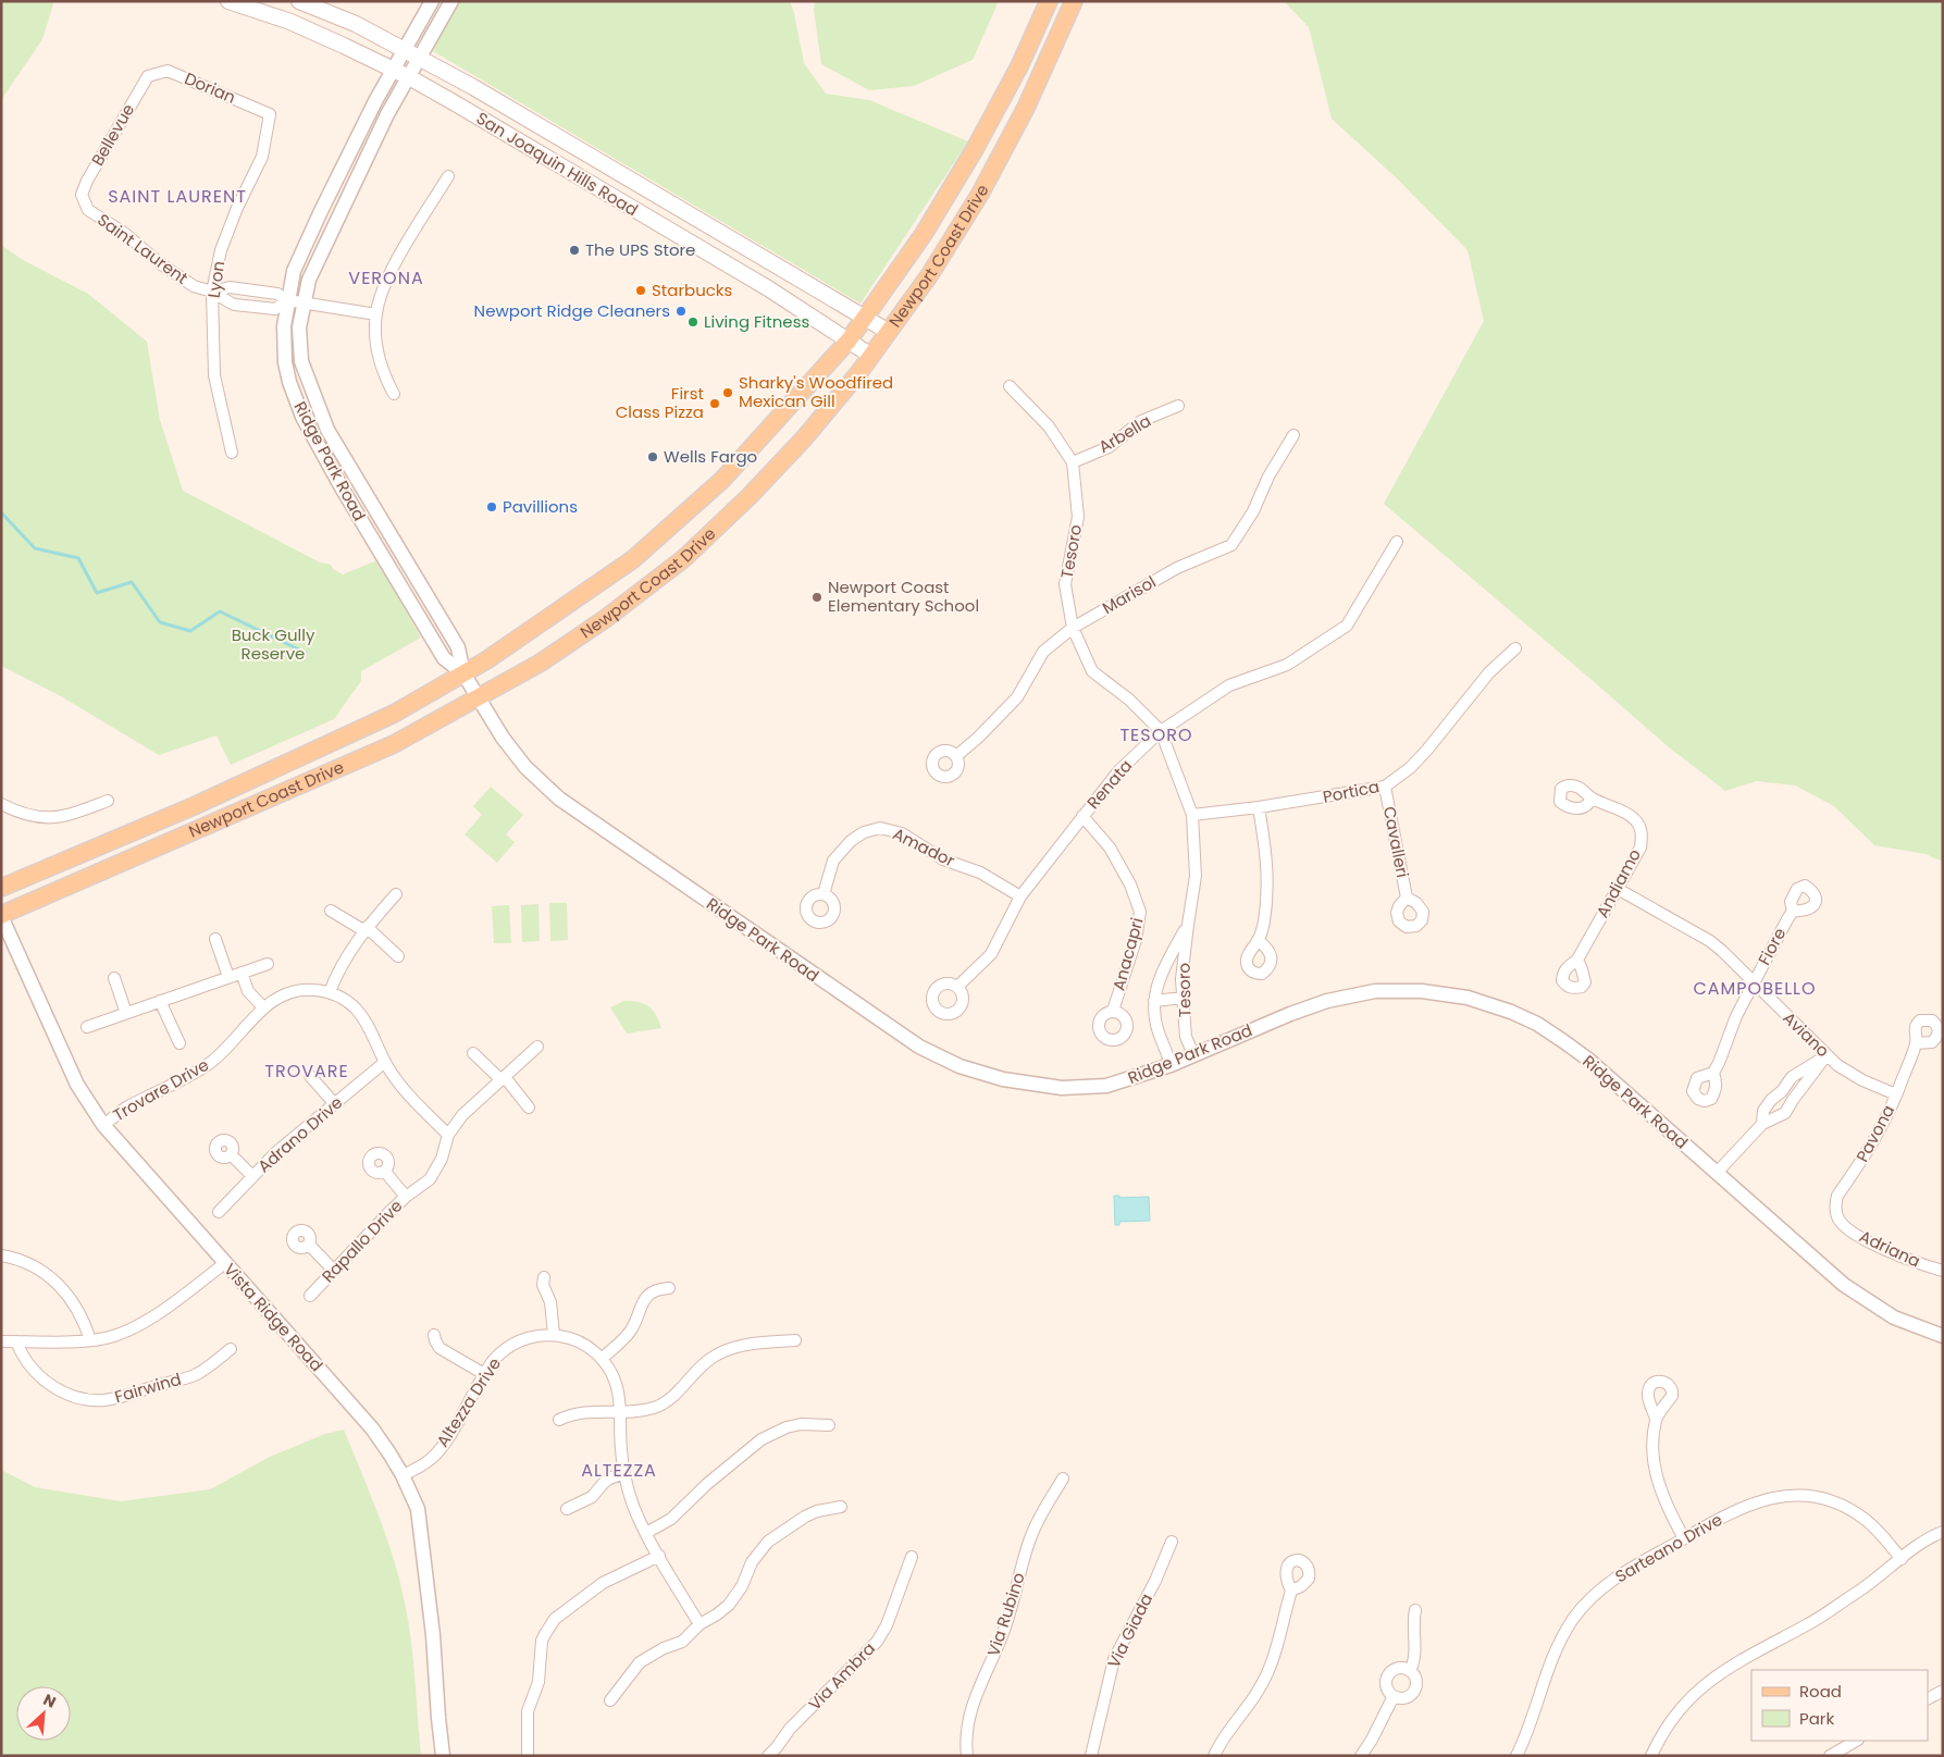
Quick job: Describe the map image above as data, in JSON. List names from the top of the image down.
{
  "streets": {
    "main road": ["San Joaquin Hills Road", "Newport Coast Drive"],
    "street": [
      "Dorian",
      "Bellevue",
      "Saint Laurent",
      "Lyon",
      "Arbella",
      "Ridge Park Road",
      "Tesoro",
      "Marisol",
      "Renata",
      "Portica",
      "Cavalleri",
      "Amador",
      "Andiamo",
      "Fiore",
      "Anacapri",
      "Aviano",
      "Trovare Drive",
      "Pavona",
      "Adrano Drive",
      "Rapallo Drive",
      "Adriana",
      "Vista Ridge Road",
      "Fairwind",
      "Altezza Drive",
      "Sarteano Drive",
      "Via Rubino",
      "Via Giada",
      "Via Ambra"
    ]
  },
  "crossings": [
    ["Dorian", "Bellevue"],
    ["Dorian", "Lyon"],
    ["Bellevue", "Saint Laurent"],
    ["San Joaquin Hills Road", "Newport Coast Drive"],
    ["San Joaquin Hills Road", "Ridge Park Road"],
    ["Saint Laurent", "Lyon"],
    ["Saint Laurent", "Ridge Park Road"],
    ["Newport Coast Drive", "Ridge Park Road"],
    ["Newport Coast Drive", "Vista Ridge Road"],
    ["Arbella", "Tesoro"],
    ["Ridge Park Road", "Tesoro"],
    ["Tesoro", "Marisol"],
    ["Tesoro", "Renata"],
    ["Tesoro", "Portica"],
    ["Renata", "Amador"],
    ["Renata", "Anacapri"],
    ["Portica", "Cavalleri"],
    ["Andiamo", "Aviano"],
    ["Fiore", "Aviano"],
    ["Aviano", "Pavona"],
    ["Trovare Drive", "Vista Ridge Road"],
    ["Pavona", "Adriana"],
    ["Vista Ridge Road", "Altezza Drive"]
  ],
  "districts": [
    "SAINT LAURENT",
    "VERONA",
    "TESORO",
    "CAMPOBELLO",
    "TROVARE",
    "ALTEZZA"
  ],
  "parks": ["Buck Gully Reserve"],
  "places": [
    "The UPS Store",
    "Starbucks",
    "Newport Ridge Cleaners",
    "Living Fitness",
    "Sharky's Woodfired Mexican Gill",
    "First Class Pizza",
    "Wells Fargo",
    "Pavillions",
    "Newport Coast Elementary School"
  ],
  "legend": ["Road", "Park"],
  "north": "top right"
}
